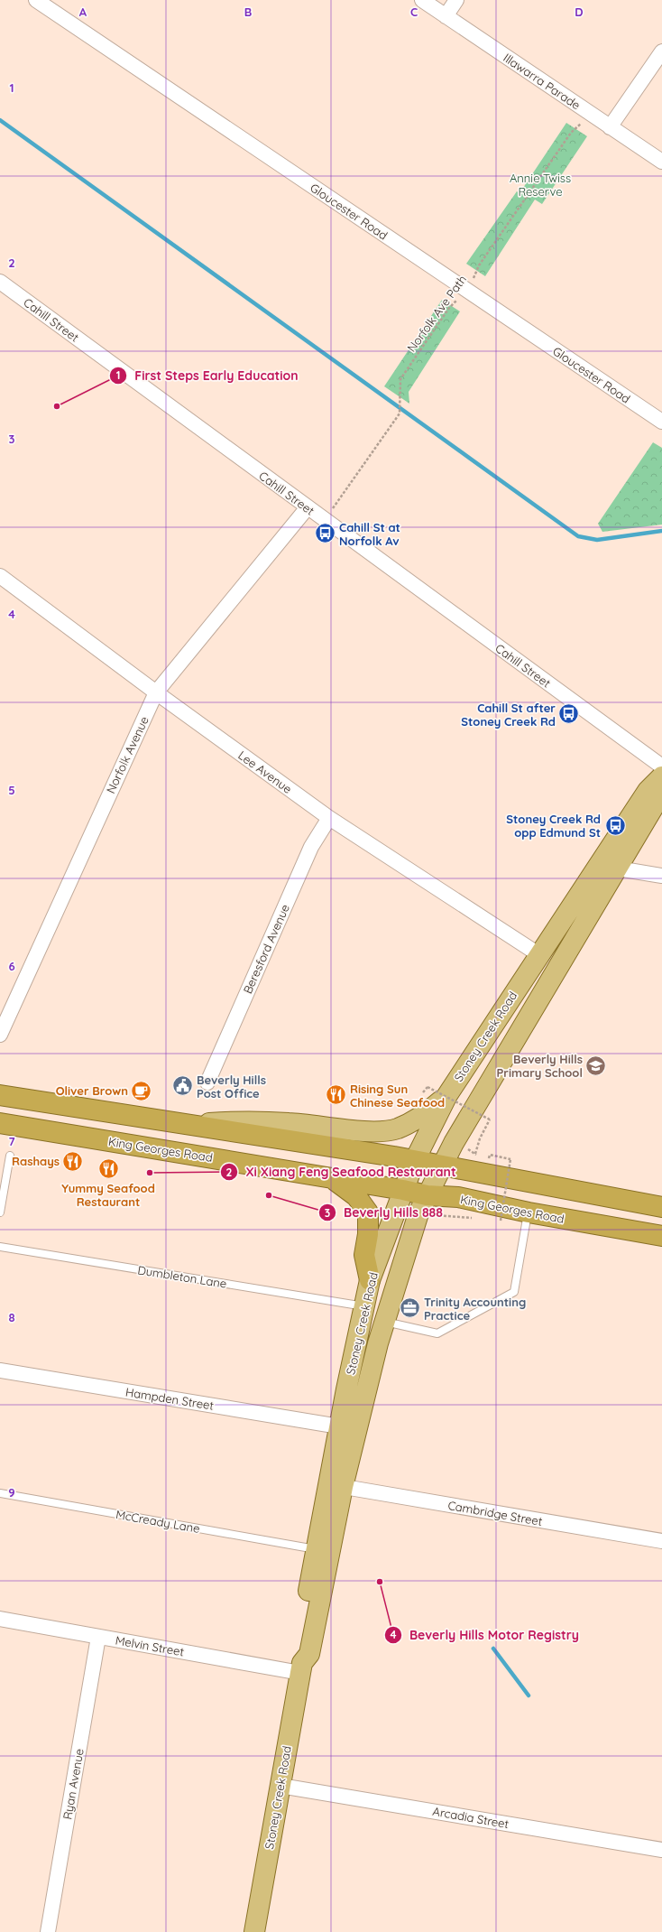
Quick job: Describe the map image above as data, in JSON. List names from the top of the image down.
{
  "streets": {
    "highway": ["King Georges Road"],
    "main road": ["Stoney Creek Road"],
    "street": [
      "Illawarra Parade",
      "Gloucester Road",
      "Cahill Street",
      "Norfolk Avenue",
      "Lee Avenue",
      "Beresford Avenue",
      "Hampden Street",
      "Cambridge Street",
      "Melvin Street",
      "Ryan Avenue",
      "Arcadia Street"
    ],
    "lane": ["Dumbleton Lane", "McCready Lane"],
    "path": ["Norfolk Ave Path"]
  },
  "crossings": [
    ["Illawarra Parade", "Norfolk Ave Path"],
    ["Gloucester Road", "Norfolk Ave Path"],
    ["Norfolk Ave Path", "Cahill Street"],
    ["Norfolk Ave Path", "Norfolk Avenue"],
    ["Cahill Street", "Norfolk Avenue"],
    ["Norfolk Avenue", "Lee Avenue"],
    ["Lee Avenue", "Beresford Avenue"],
    ["Lee Avenue", "Stoney Creek Road"],
    ["Stoney Creek Road", "King Georges Road"],
    ["Stoney Creek Road", "Dumbleton Lane"],
    ["Stoney Creek Road", "Hampden Street"],
    ["Stoney Creek Road", "Cambridge Street"],
    ["Stoney Creek Road", "McCready Lane"],
    ["Stoney Creek Road", "Melvin Street"],
    ["Stoney Creek Road", "Arcadia Street"],
    ["Melvin Street", "Ryan Avenue"]
  ],
  "parks": ["Annie Twiss Reserve"],
  "places": {
    "other": [
      "First Steps Early Education",
      "Xi Xiang Feng Seafood Restaurant",
      "Beverly Hills 888",
      "Beverly Hills Motor Registry"
    ],
    "bus stop": ["Cahill St at Norfolk Av", "Cahill St after Stoney Creek Rd", "Stoney Creek Rd opp Edmund St"],
    "school or university": ["Beverly Hills Primary School"],
    "public building": ["Beverly Hills Post Office"],
    "cafe": ["Oliver Brown"],
    "restaurant": ["Rising Sun Chinese Seafood", "Rashays", "Yummy Seafood Restaurant"],
    "office": ["Trinity Accounting Practice"]
  },
  "grid": {
    "columns": [
      "A",
      "B",
      "C",
      "D"
    ],
    "rows": [
      "1",
      "2",
      "3",
      "4",
      "5",
      "6",
      "7",
      "8",
      "9"
    ]
  }
}
